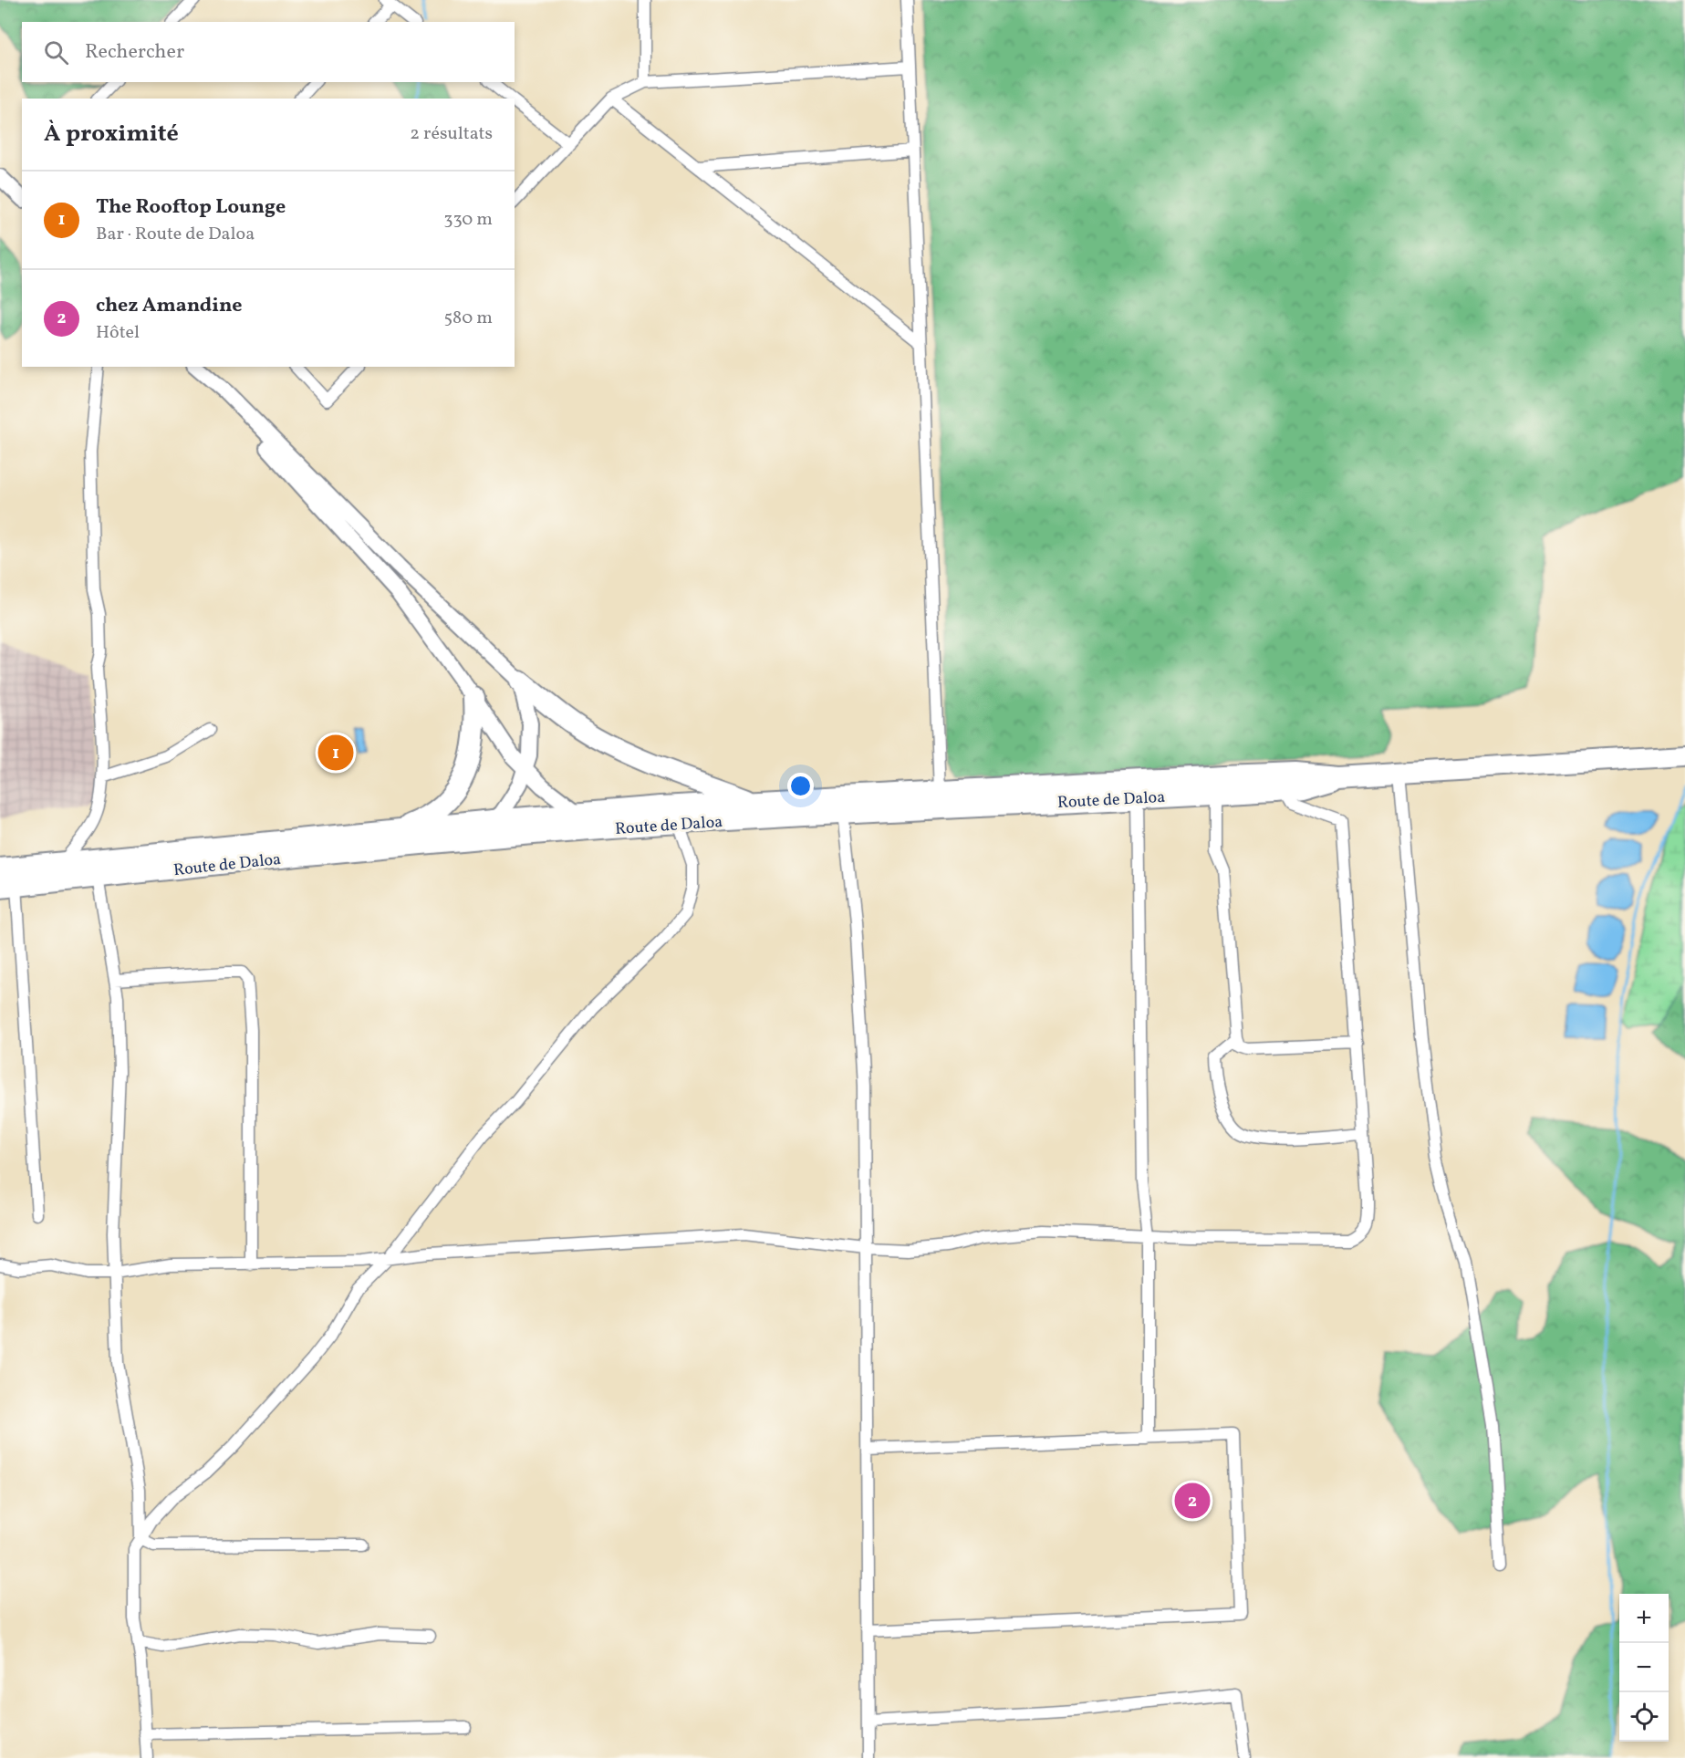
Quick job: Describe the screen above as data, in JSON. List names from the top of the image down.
{
  "streets": {
    "highway": ["Route de Daloa"]
  },
  "page": {
    "search": "Rechercher",
    "heading": ["À proximité", "2 résultats"],
    "list": [
      {
        "mark": "1",
        "name": "The Rooftop Lounge",
        "note": "Bar · Route de Daloa",
        "value": "330 m"
      },
      {
        "mark": "2",
        "name": "chez Amandine",
        "note": "Hôtel",
        "value": "580 m"
      }
    ],
    "pins": ["1", "2"],
    "map_buttons": ["+", "−"]
  }
}
